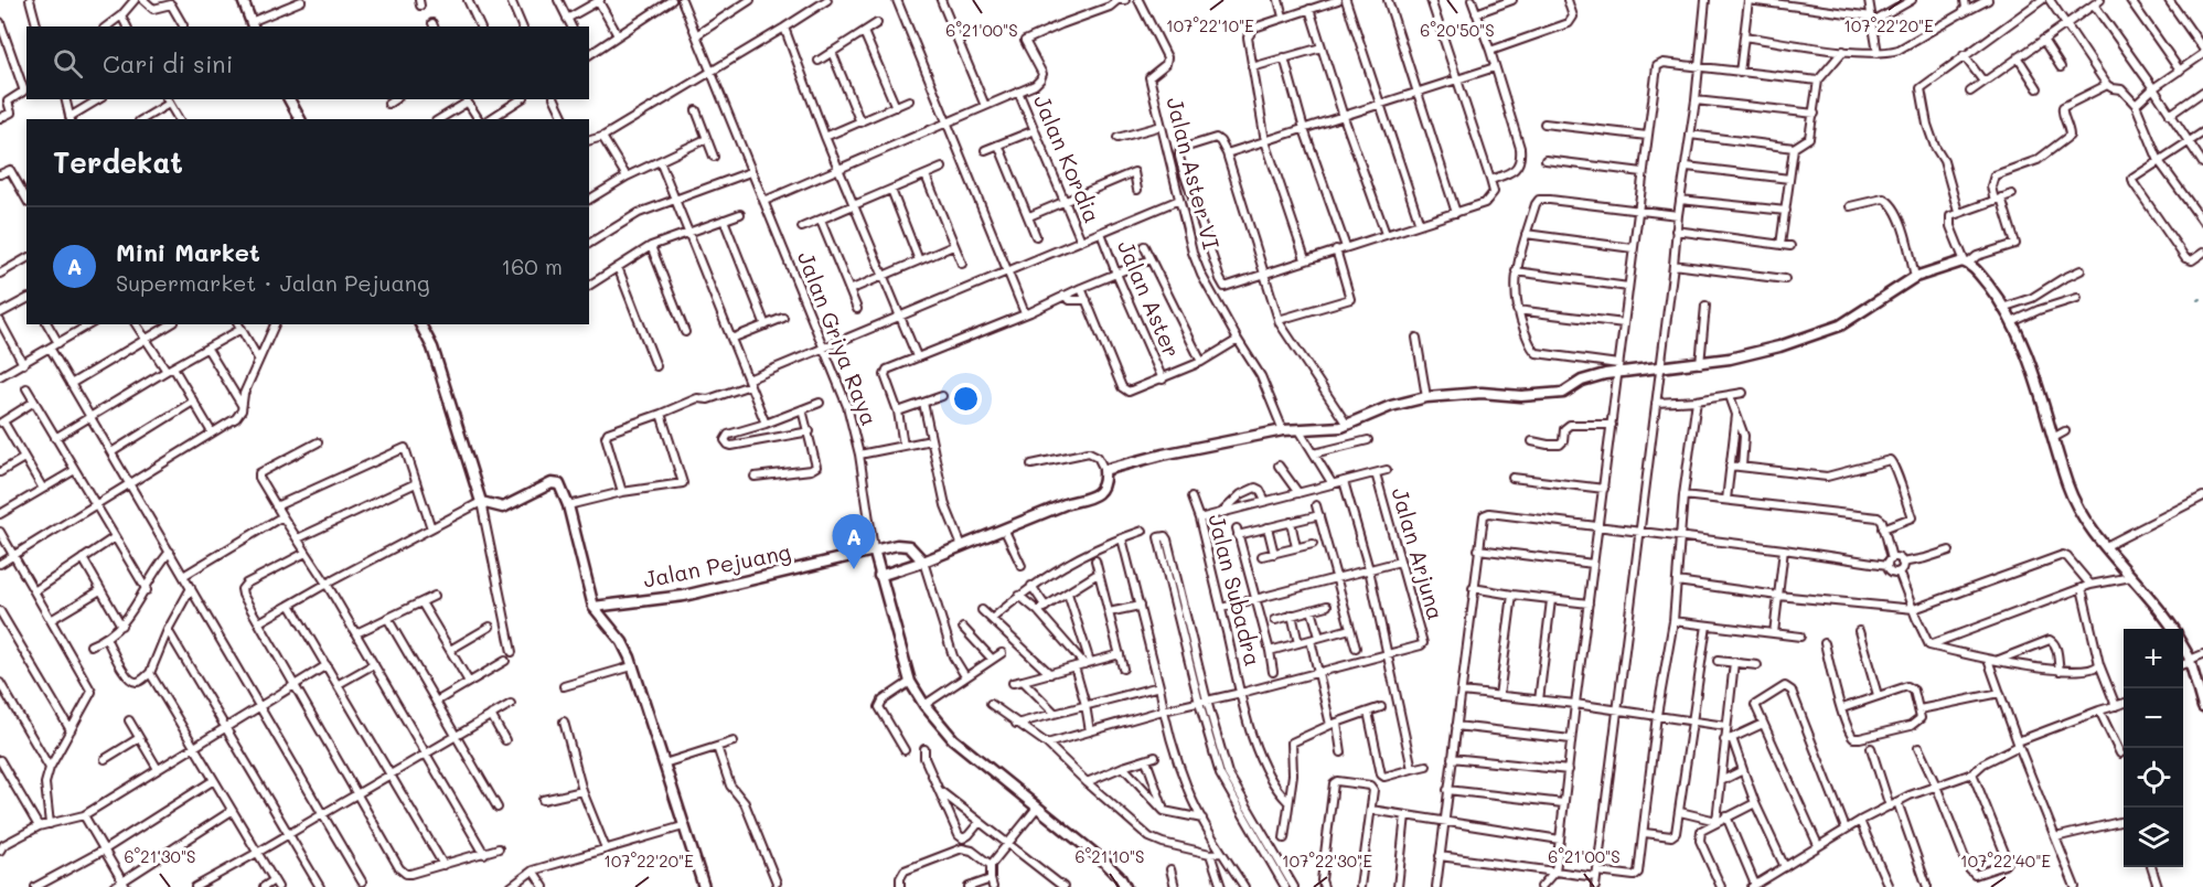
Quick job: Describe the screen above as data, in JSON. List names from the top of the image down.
{
  "streets": {
    "street": [
      "Jalan Kordia",
      "Jalan Aster VI",
      "Jalan Aster",
      "Jalan Griya Raya",
      "Jalan Arjuna",
      "Jalan Pejuang",
      "Jalan Subadra"
    ]
  },
  "crossings": [
    ["Jalan Griya Raya", "Jalan Pejuang"]
  ],
  "page": {
    "search": "Cari di sini",
    "heading": "Terdekat",
    "list": [
      {
        "mark": "A",
        "name": "Mini Market",
        "note": "Supermarket · Jalan Pejuang",
        "value": "160 m"
      }
    ],
    "pins": "A",
    "map_buttons": ["+", "−"]
  },
  "coordinates": [
    "107°22'10\"E",
    "107°22'20\"E",
    "6°21'00\"S",
    "6°20'50\"S",
    "6°21'30\"S",
    "6°21'10\"S",
    "107°22'30\"E",
    "107°22'40\"E"
  ]
}
